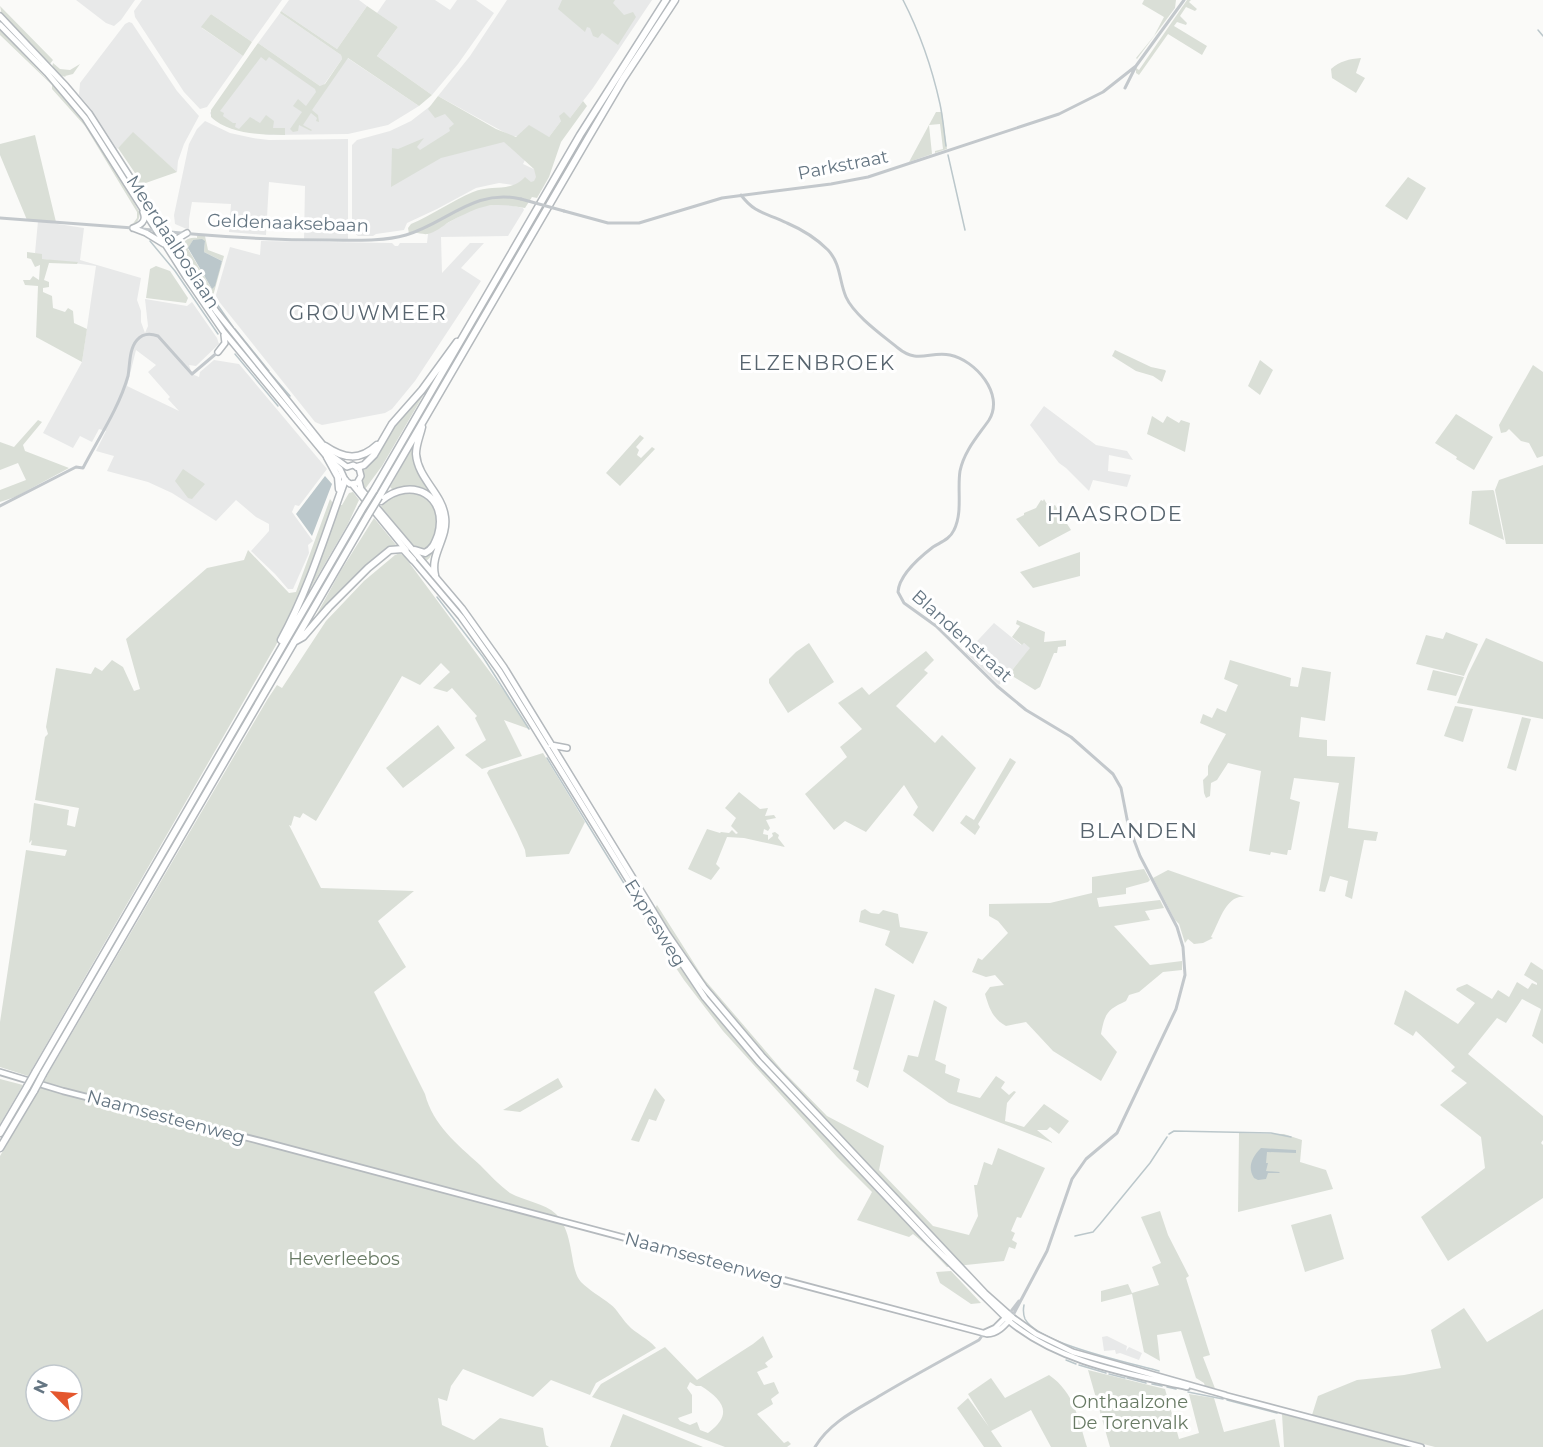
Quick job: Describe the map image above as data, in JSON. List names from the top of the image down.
{
  "streets": {
    "highway": ["Meerdaalboslaan", "Expresweg"],
    "main road": ["Naamsesteenweg"],
    "street": ["Parkstraat", "Geldenaaksebaan", "Blandenstraat"]
  },
  "crossings": [
    ["Parkstraat", "Geldenaaksebaan"],
    ["Parkstraat", "Blandenstraat"],
    ["Geldenaaksebaan", "Meerdaalboslaan"],
    ["Meerdaalboslaan", "Expresweg"],
    ["Blandenstraat", "Expresweg"]
  ],
  "districts": [
    "GROUWMEER",
    "ELZENBROEK",
    "HAASRODE",
    "BLANDEN"
  ],
  "parks": ["Heverleebos", "Onthaalzone De Torenvalk"],
  "north": "top left"
}
